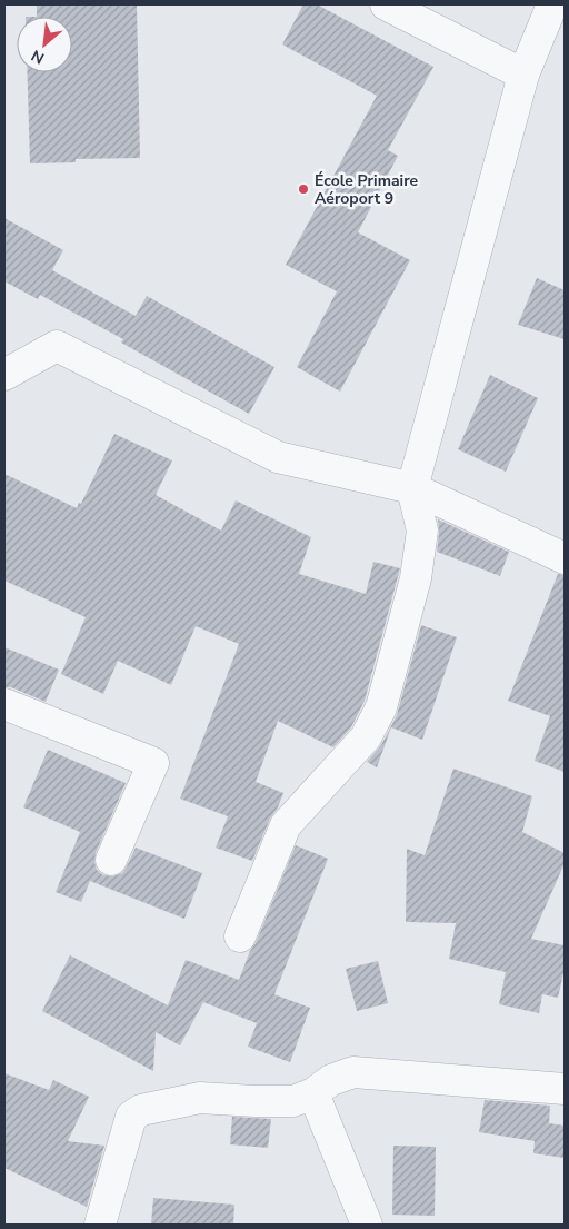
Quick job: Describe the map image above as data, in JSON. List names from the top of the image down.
{
  "places": ["École Primaire Aéroport 9"],
  "north": "bottom left"
}
